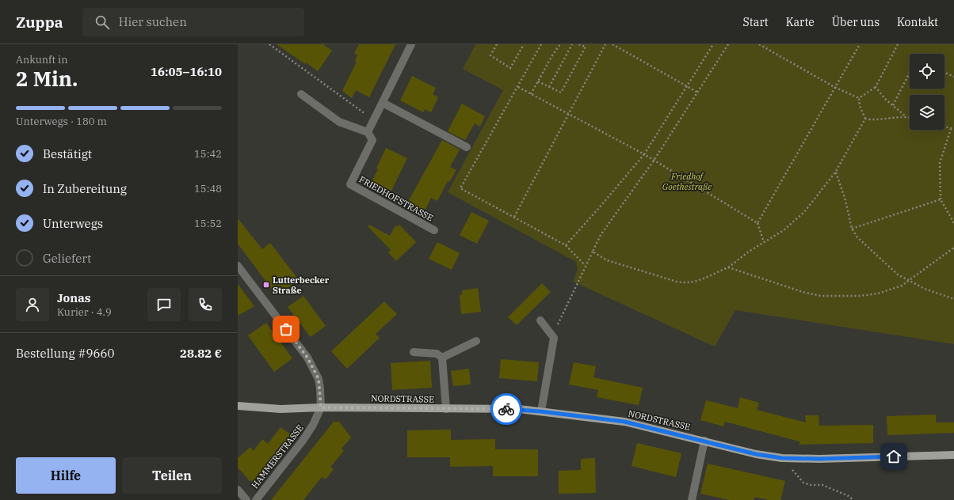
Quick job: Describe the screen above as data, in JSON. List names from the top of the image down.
{
  "streets": {
    "main road": ["NORDSTRASSE"],
    "street": ["FRIEDHOFSTRASSE", "HAMMERSTRASSE"]
  },
  "crossings": [
    ["NORDSTRASSE", "HAMMERSTRASSE"]
  ],
  "parks": ["Friedhof Goethestraße"],
  "places": {
    "transit": ["Lutterbecker Straße"]
  },
  "page": {
    "header": "Zuppa",
    "search": "Hier suchen",
    "nav": [
      "Start",
      "Karte",
      "Über uns",
      "Kontakt"
    ],
    "heading": ["2 Min.", "Ankunft in", "16:05–16:10"],
    "panel": [
      "Jonas",
      "Kurier · 4.9",
      "Bestellung #9660",
      "28.82 €"
    ],
    "bar": "Unterwegs · 180 m",
    "list": [
      ["Bestätigt", "15:42"],
      ["In Zubereitung", "15:48"],
      ["Unterwegs", "15:52"],
      "Geliefert"
    ],
    "buttons": ["Hilfe", "Teilen"]
  }
}
